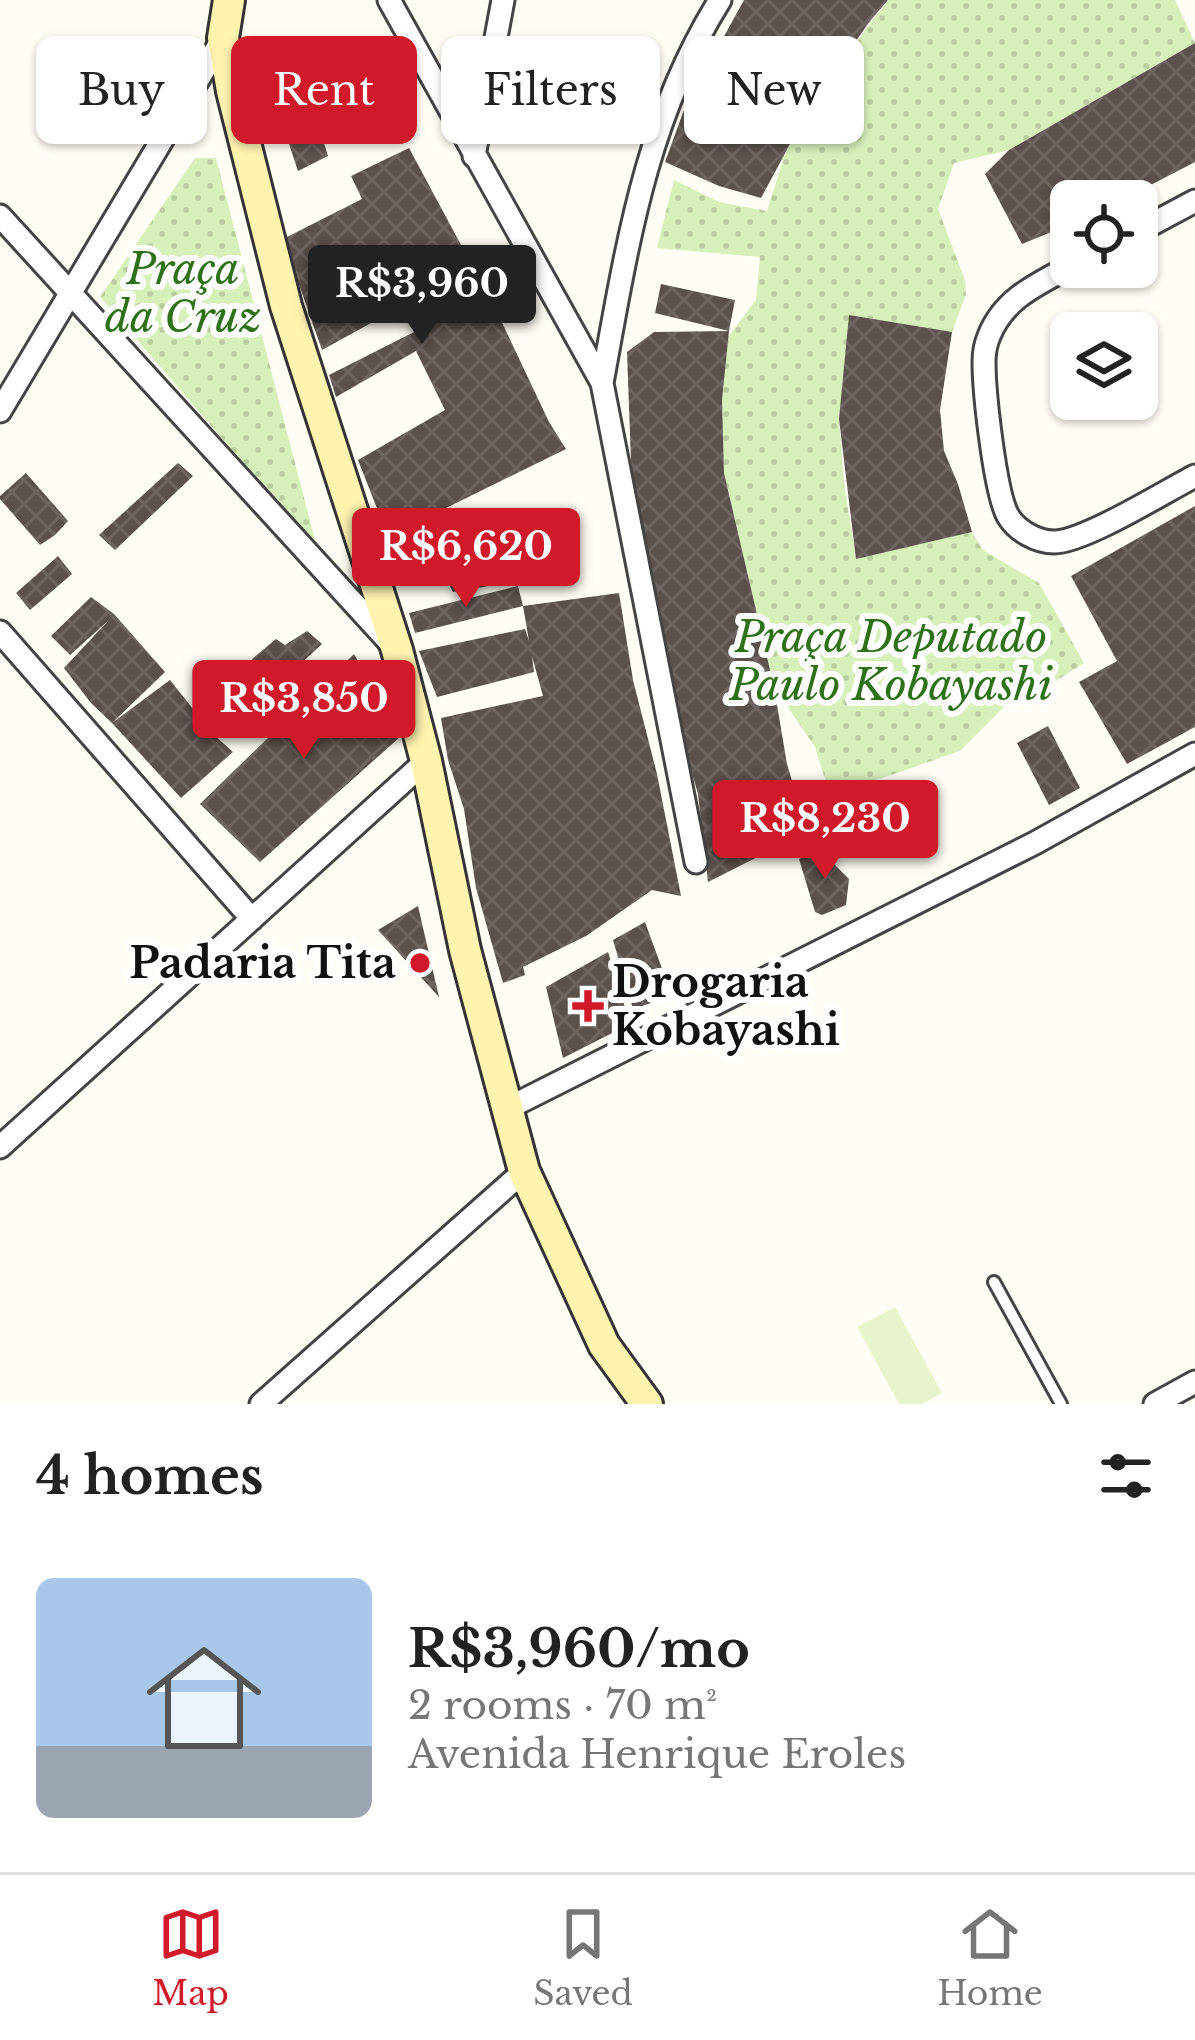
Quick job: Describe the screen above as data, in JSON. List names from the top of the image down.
{
  "parks": ["Praça da Cruz", "Praça Deputado Paulo Kobayashi"],
  "places": {
    "other": ["Padaria Tita"],
    "health": ["Drogaria Kobayashi"]
  },
  "page": {
    "chip": [
      "Buy",
      "Rent",
      "Filters",
      "New"
    ],
    "price": [
      "R$3,960",
      "R$6,620",
      "R$3,850",
      "R$8,230"
    ],
    "heading": "4 homes",
    "list": [
      {
        "name": "R$3,960/mo",
        "note": "2 rooms · 70 m² · Avenida Henrique Eroles"
      }
    ],
    "tabs": ["Map", "Saved", "Home"]
  }
}
